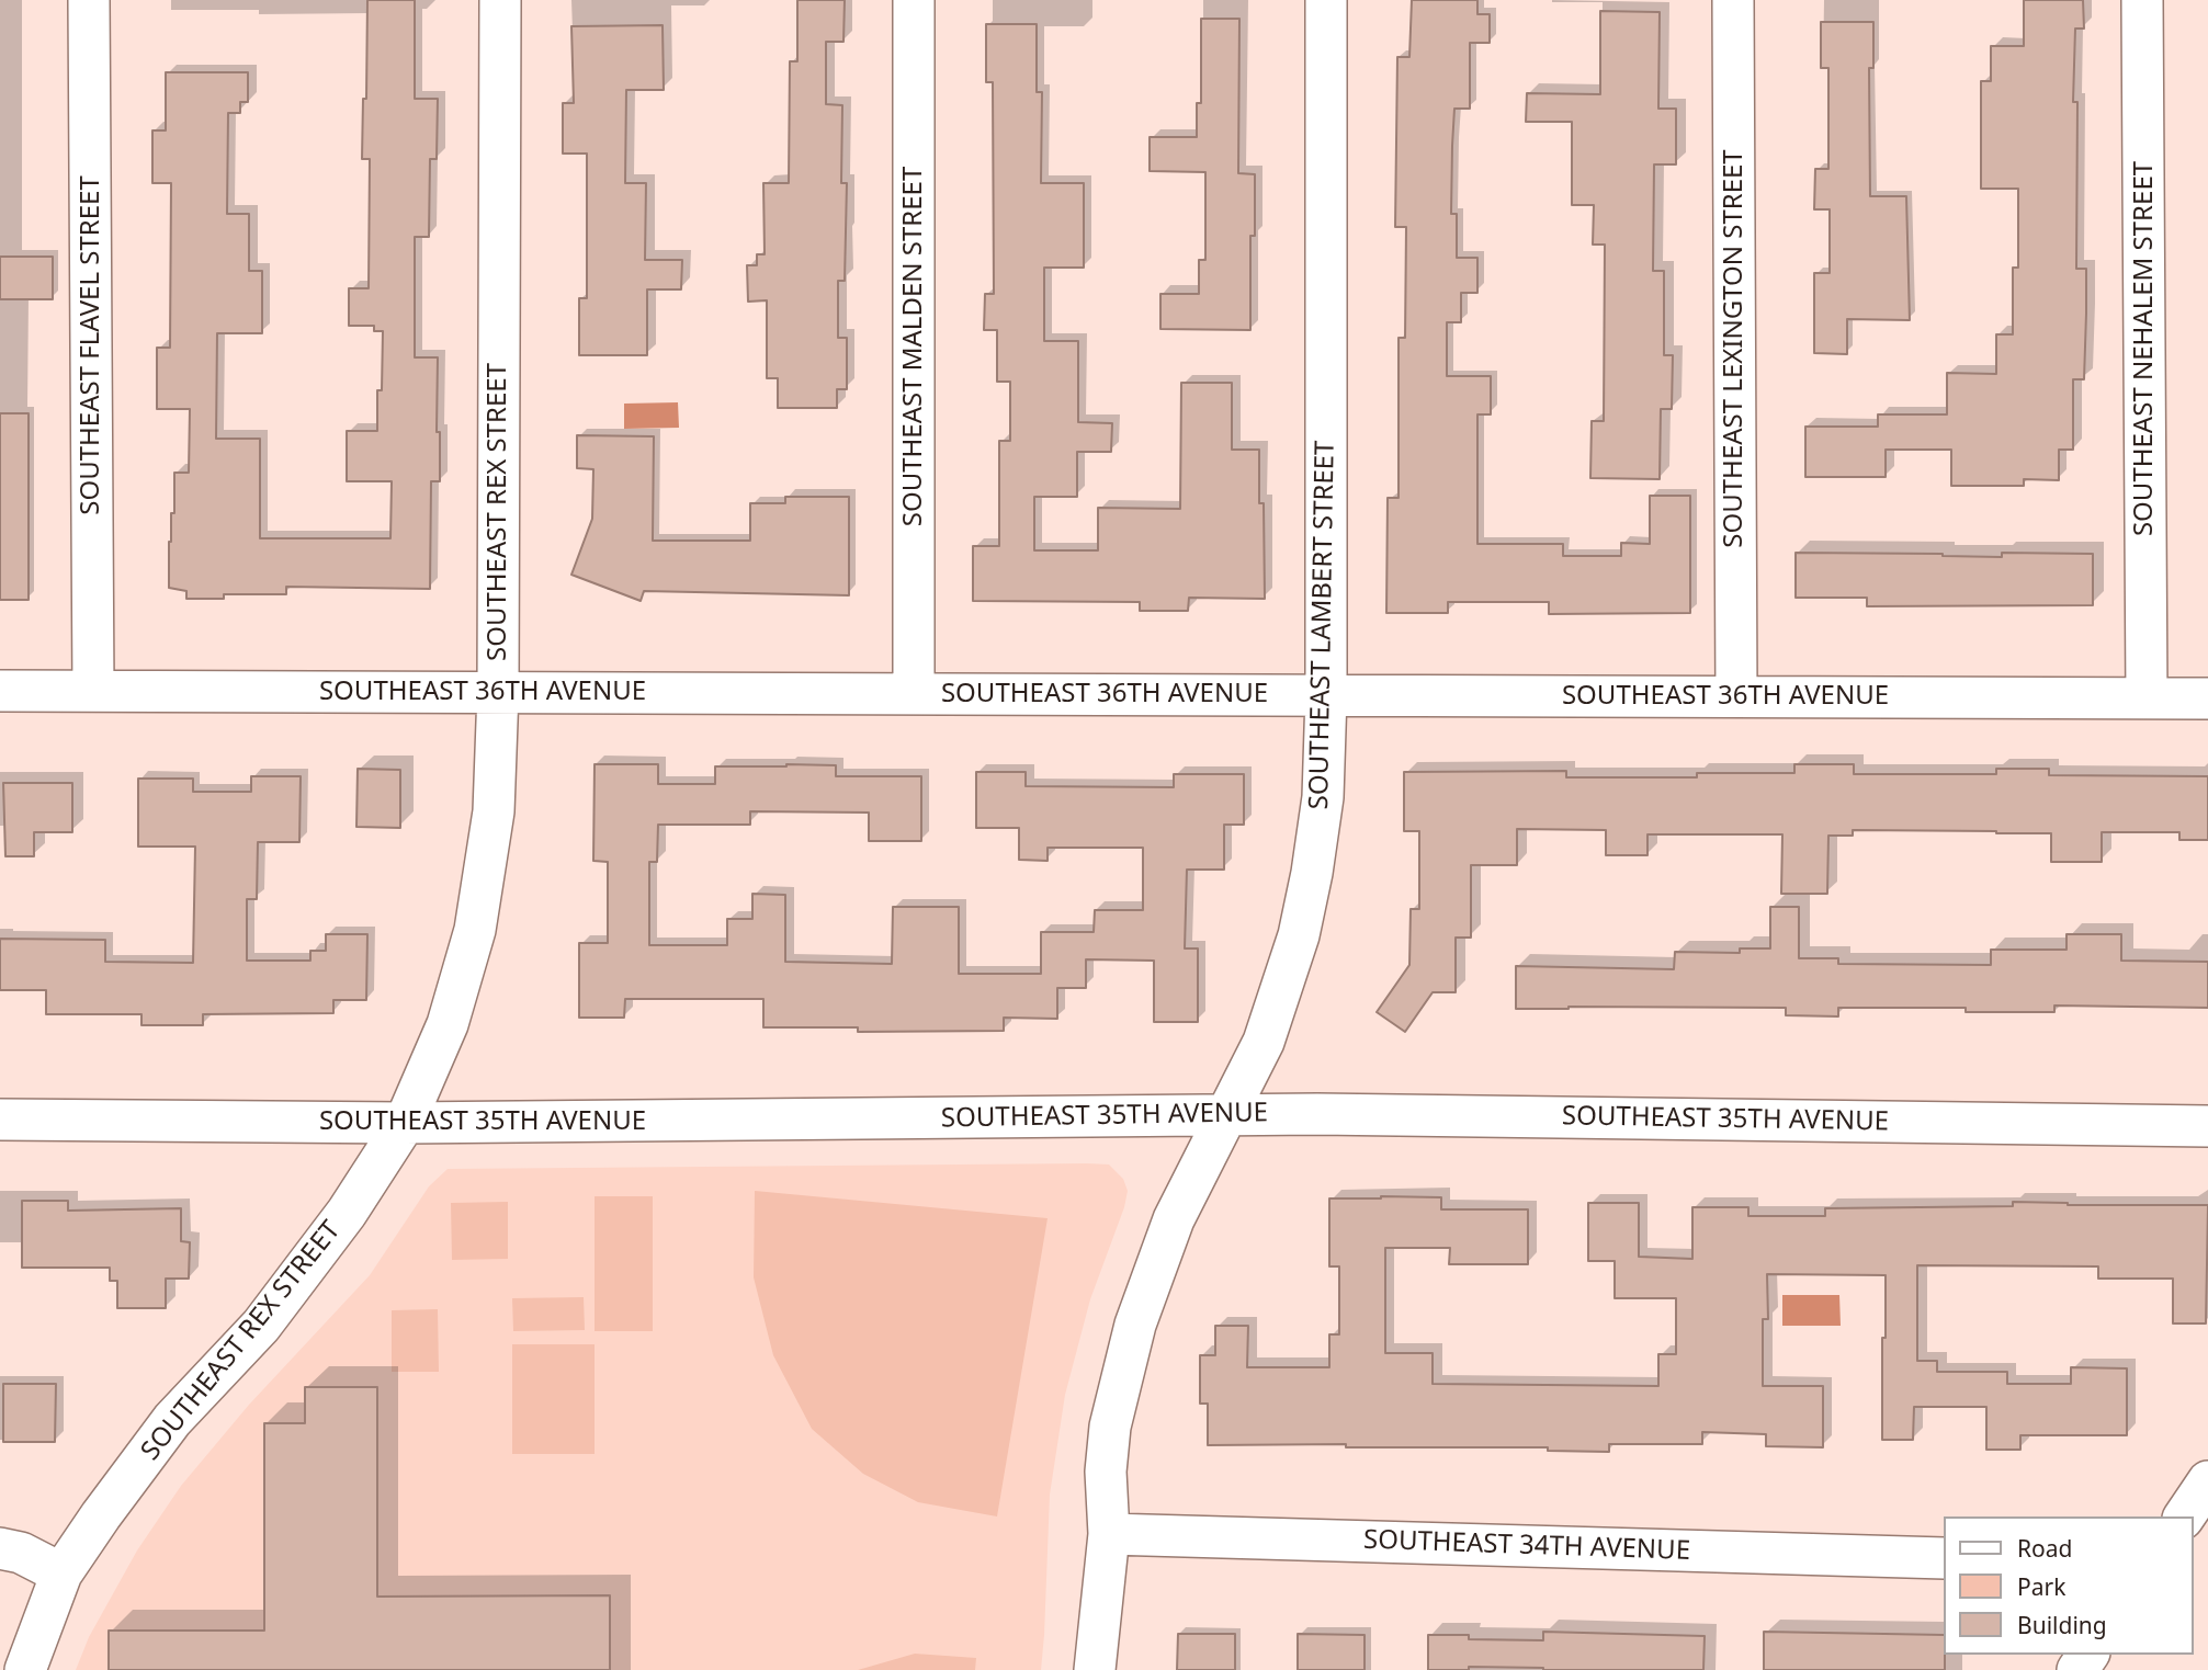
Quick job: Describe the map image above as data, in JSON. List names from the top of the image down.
{
  "streets": {
    "street": [
      "SOUTHEAST FLAVEL STREET",
      "SOUTHEAST MALDEN STREET",
      "SOUTHEAST LEXINGTON STREET",
      "SOUTHEAST NEHALEM STREET",
      "SOUTHEAST REX STREET",
      "SOUTHEAST LAMBERT STREET",
      "SOUTHEAST 36TH AVENUE",
      "SOUTHEAST 35TH AVENUE",
      "SOUTHEAST 34TH AVENUE"
    ]
  },
  "crossings": [
    ["SOUTHEAST FLAVEL STREET", "SOUTHEAST 36TH AVENUE"],
    ["SOUTHEAST MALDEN STREET", "SOUTHEAST 36TH AVENUE"],
    ["SOUTHEAST LEXINGTON STREET", "SOUTHEAST 36TH AVENUE"],
    ["SOUTHEAST NEHALEM STREET", "SOUTHEAST 36TH AVENUE"],
    ["SOUTHEAST REX STREET", "SOUTHEAST 36TH AVENUE"],
    ["SOUTHEAST REX STREET", "SOUTHEAST 35TH AVENUE"],
    ["SOUTHEAST LAMBERT STREET", "SOUTHEAST 36TH AVENUE"],
    ["SOUTHEAST LAMBERT STREET", "SOUTHEAST 35TH AVENUE"],
    ["SOUTHEAST LAMBERT STREET", "SOUTHEAST 34TH AVENUE"]
  ],
  "legend": ["Road", "Park", "Building"]
}
